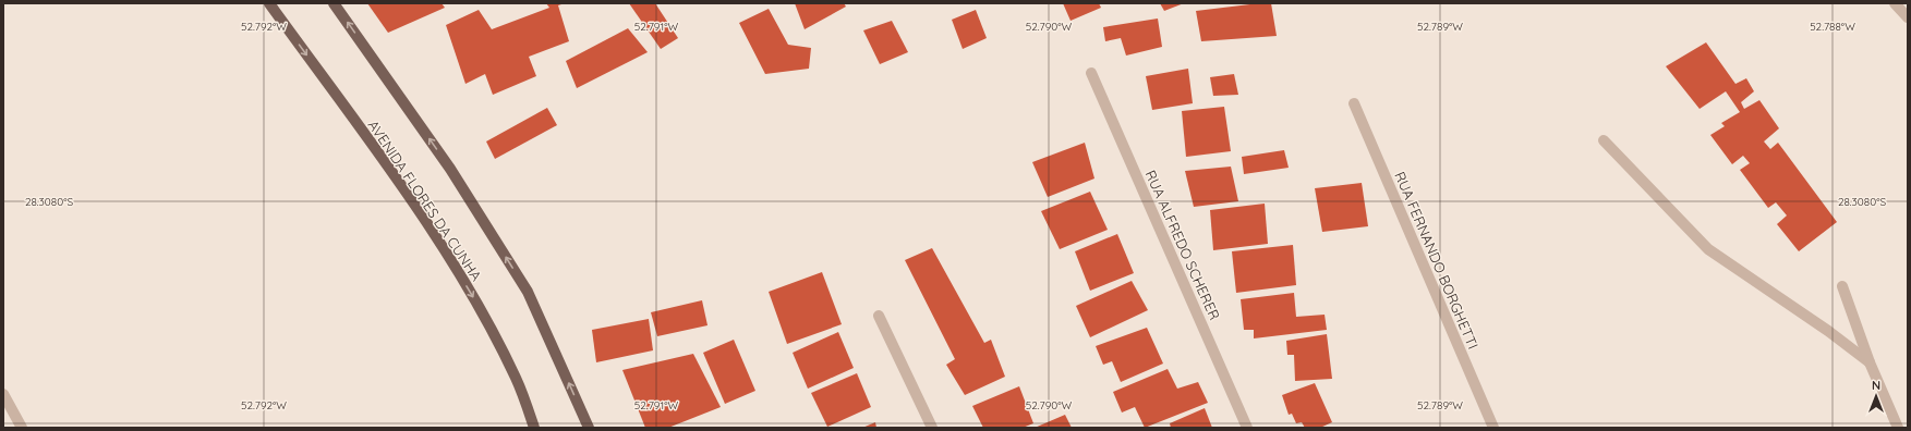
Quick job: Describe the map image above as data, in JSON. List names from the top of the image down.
{
  "streets": {
    "main road": ["AVENIDA FLORES DA CUNHA"],
    "street": ["RUA ALFREDO SCHERER", "RUA FERNANDO BORGHETTI"]
  },
  "north": "top",
  "coordinates": [
    "52.792°W",
    "52.791°W",
    "52.790°W",
    "52.789°W",
    "52.788°W",
    "28.3080°S"
  ]
}
